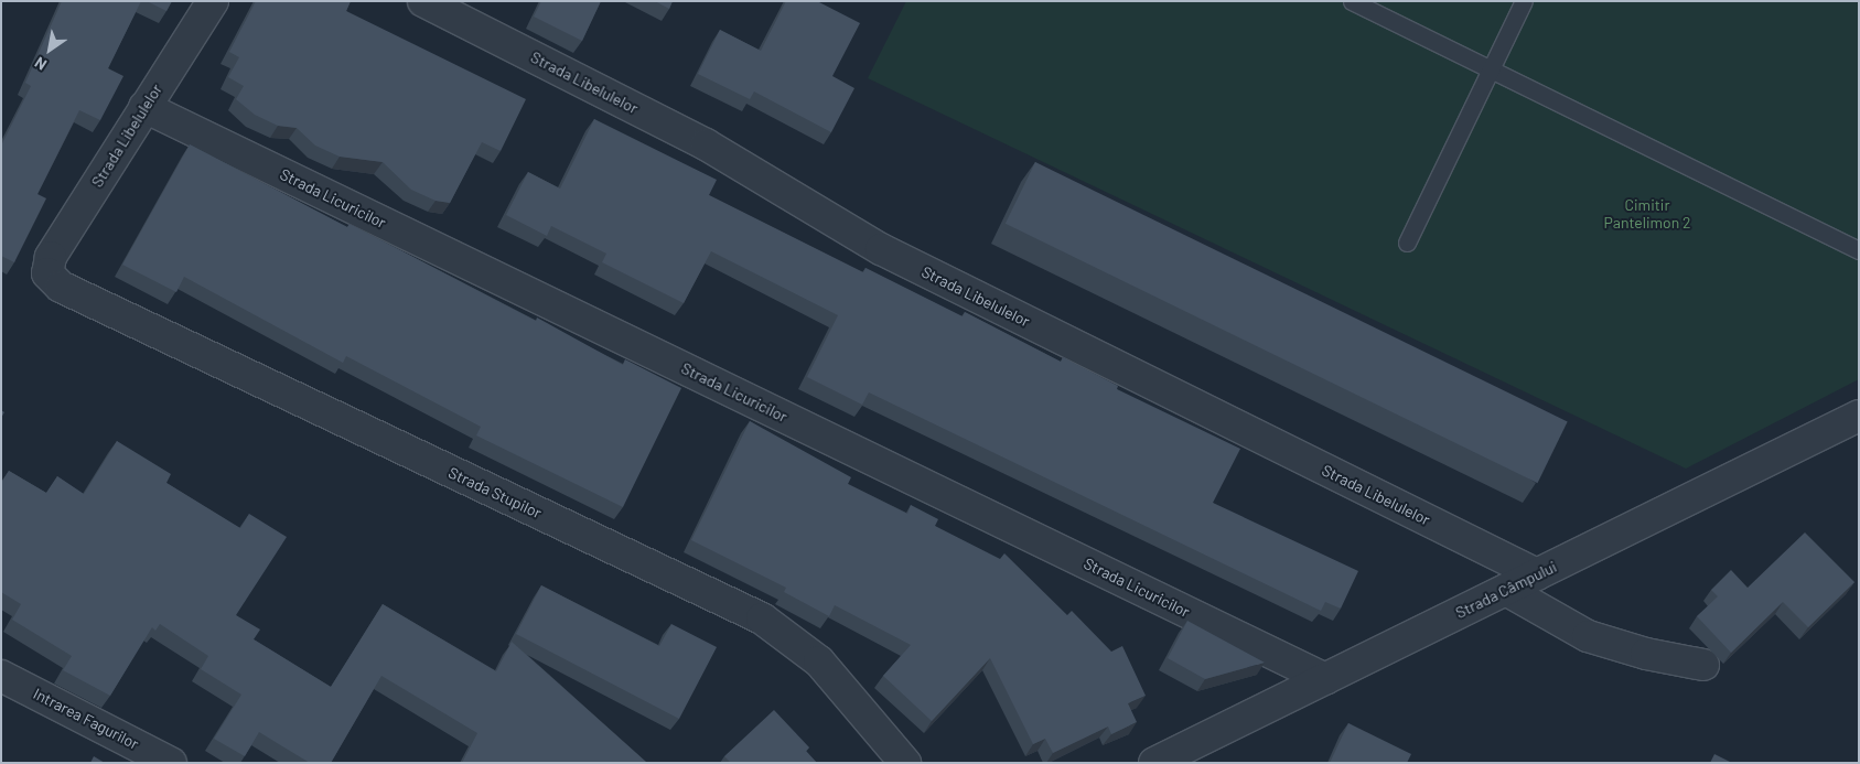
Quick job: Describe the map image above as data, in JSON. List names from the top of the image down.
{
  "streets": {
    "street": [
      "Strada Libelulelor",
      "Strada Licuricilor",
      "Strada Stupilor",
      "Strada Câmpului",
      "Intrarea Fagurilor"
    ]
  },
  "crossings": [
    ["Strada Libelulelor", "Strada Licuricilor"],
    ["Strada Libelulelor", "Strada Stupilor"],
    ["Strada Libelulelor", "Strada Câmpului"],
    ["Strada Licuricilor", "Strada Câmpului"]
  ],
  "parks": ["Cimitir Pantelimon 2"],
  "north": "bottom left"
}
